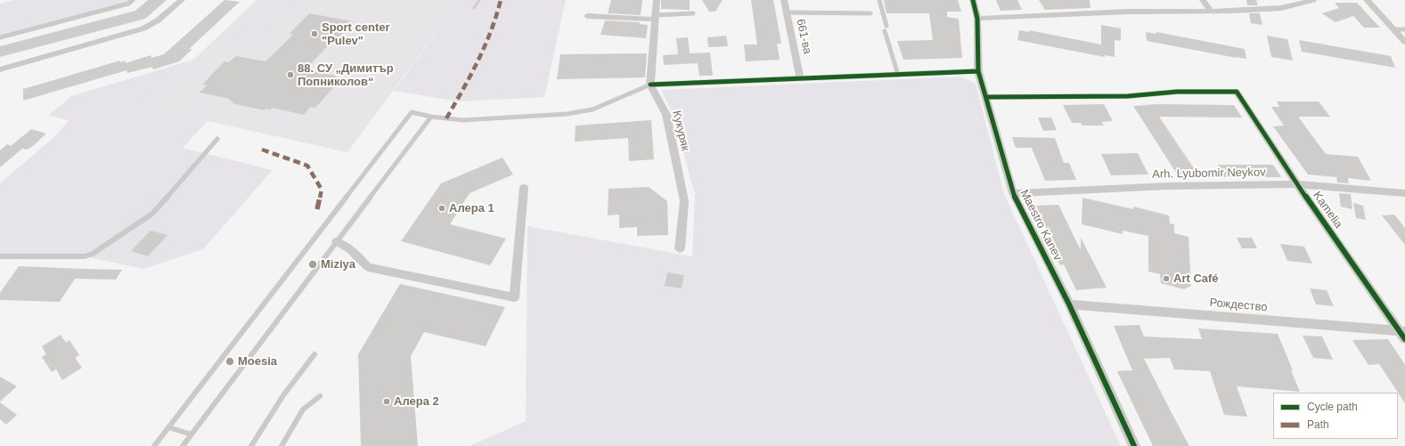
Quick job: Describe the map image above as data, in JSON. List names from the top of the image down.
{
  "streets": {
    "street": [
      "661-ва",
      "Кукуряк",
      "Arh. Lyubomir Neykov",
      "Kamelia",
      "Maestro Kanev",
      "Рождество"
    ]
  },
  "crossings": [
    ["Arh. Lyubomir Neykov", "Kamelia"],
    ["Arh. Lyubomir Neykov", "Maestro Kanev"],
    ["Kamelia", "Maestro Kanev"],
    ["Kamelia", "Рождество"],
    ["Maestro Kanev", "Рождество"]
  ],
  "places": [
    "Sport center \"Pulev\"",
    "88. СУ „Димитър Попниколов“",
    "Алера 1",
    "Miziya",
    "Art Café",
    "Moesia",
    "Алера 2"
  ],
  "legend": ["Cycle path", "Path"]
}
